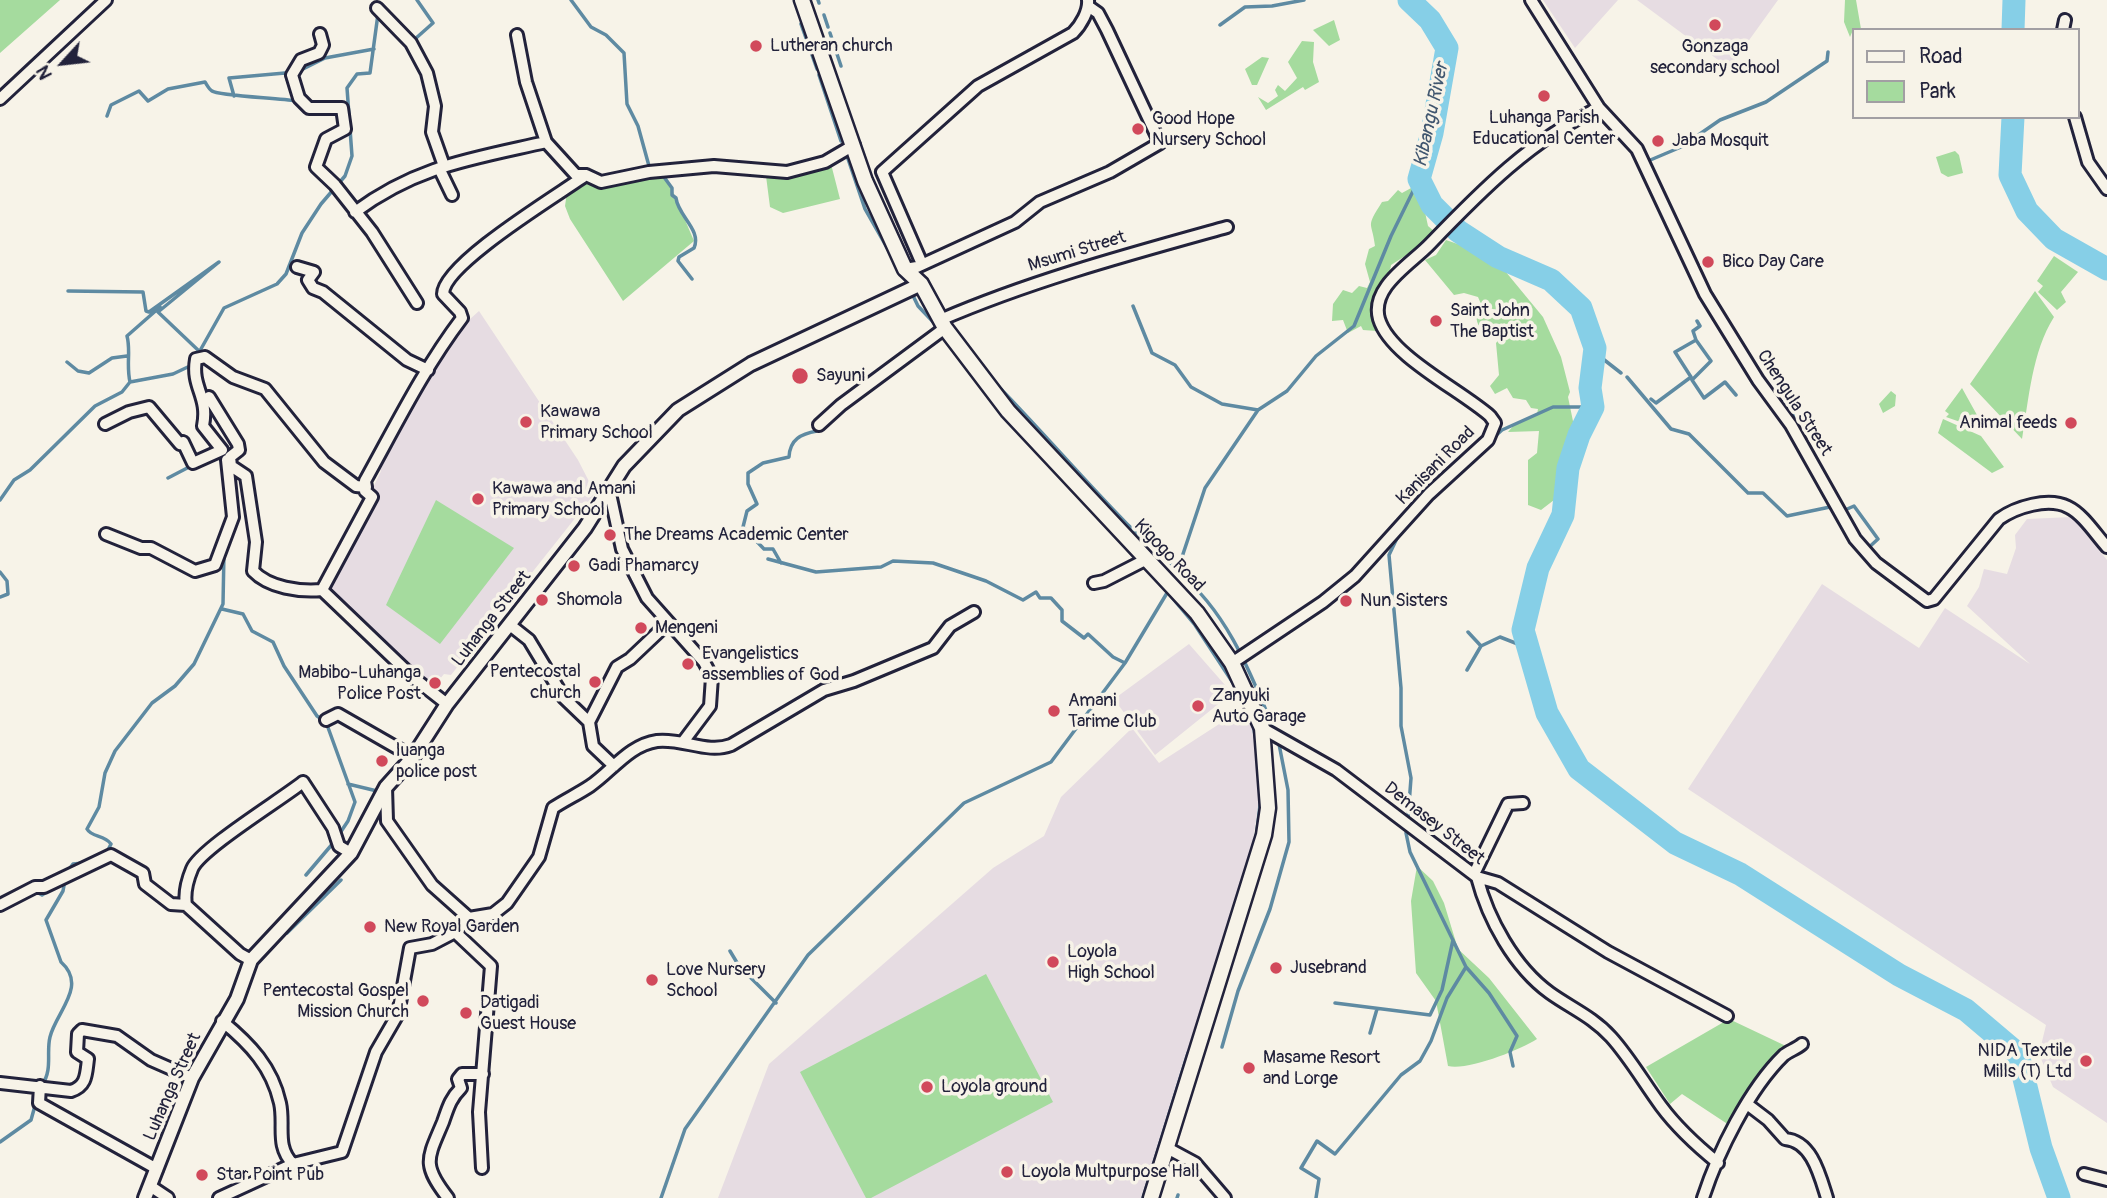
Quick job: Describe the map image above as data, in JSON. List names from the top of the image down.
{
  "streets": {
    "main road": ["Kigogo Road"],
    "street": [
      "Msumi Street",
      "Chengula Street",
      "Kanisani Road",
      "Luhanga Street",
      "Demasey Street"
    ]
  },
  "crossings": [
    ["Msumi Street", "Kigogo Road"],
    ["Chengula Street", "Kanisani Road"],
    ["Kanisani Road", "Kigogo Road"],
    ["Kigogo Road", "Luhanga Street"],
    ["Kigogo Road", "Demasey Street"]
  ],
  "water": ["Kibangu River"],
  "places": [
    "Gonzaga secondary school",
    "Lutheran church",
    "Luhanga Parish Educational Center",
    "Good Hope Nursery School",
    "Jaba Mosquit",
    "Bico Day Care",
    "Saint John The Baptist",
    "Sayuni",
    "Kawawa Primary School",
    "Animal feeds",
    "Kawawa and Amani Primary School",
    "The Dreams Academic Center",
    "Gadi Phamarcy",
    "Shomola",
    "Nun Sisters",
    "Mengeni",
    "Evangelistics assemblies of God",
    "Pentecostal church",
    "Mabibo-Luhanga Police Post",
    "Zanyuki Auto Garage",
    "Amani Tarime Club",
    "luanga police post",
    "New Royal Garden",
    "Loyola High School",
    "Jusebrand",
    "Love Nursery School",
    "Pentecostal Gospel Mission Church",
    "Datigadi Guest House",
    "NIDA Textile Mills (T) Ltd",
    "Masame Resort and Lorge",
    "Loyola ground",
    "Loyola Multpurpose Hall",
    "Star Point Pub"
  ],
  "legend": ["Road", "Park"],
  "north": "bottom left"
}
